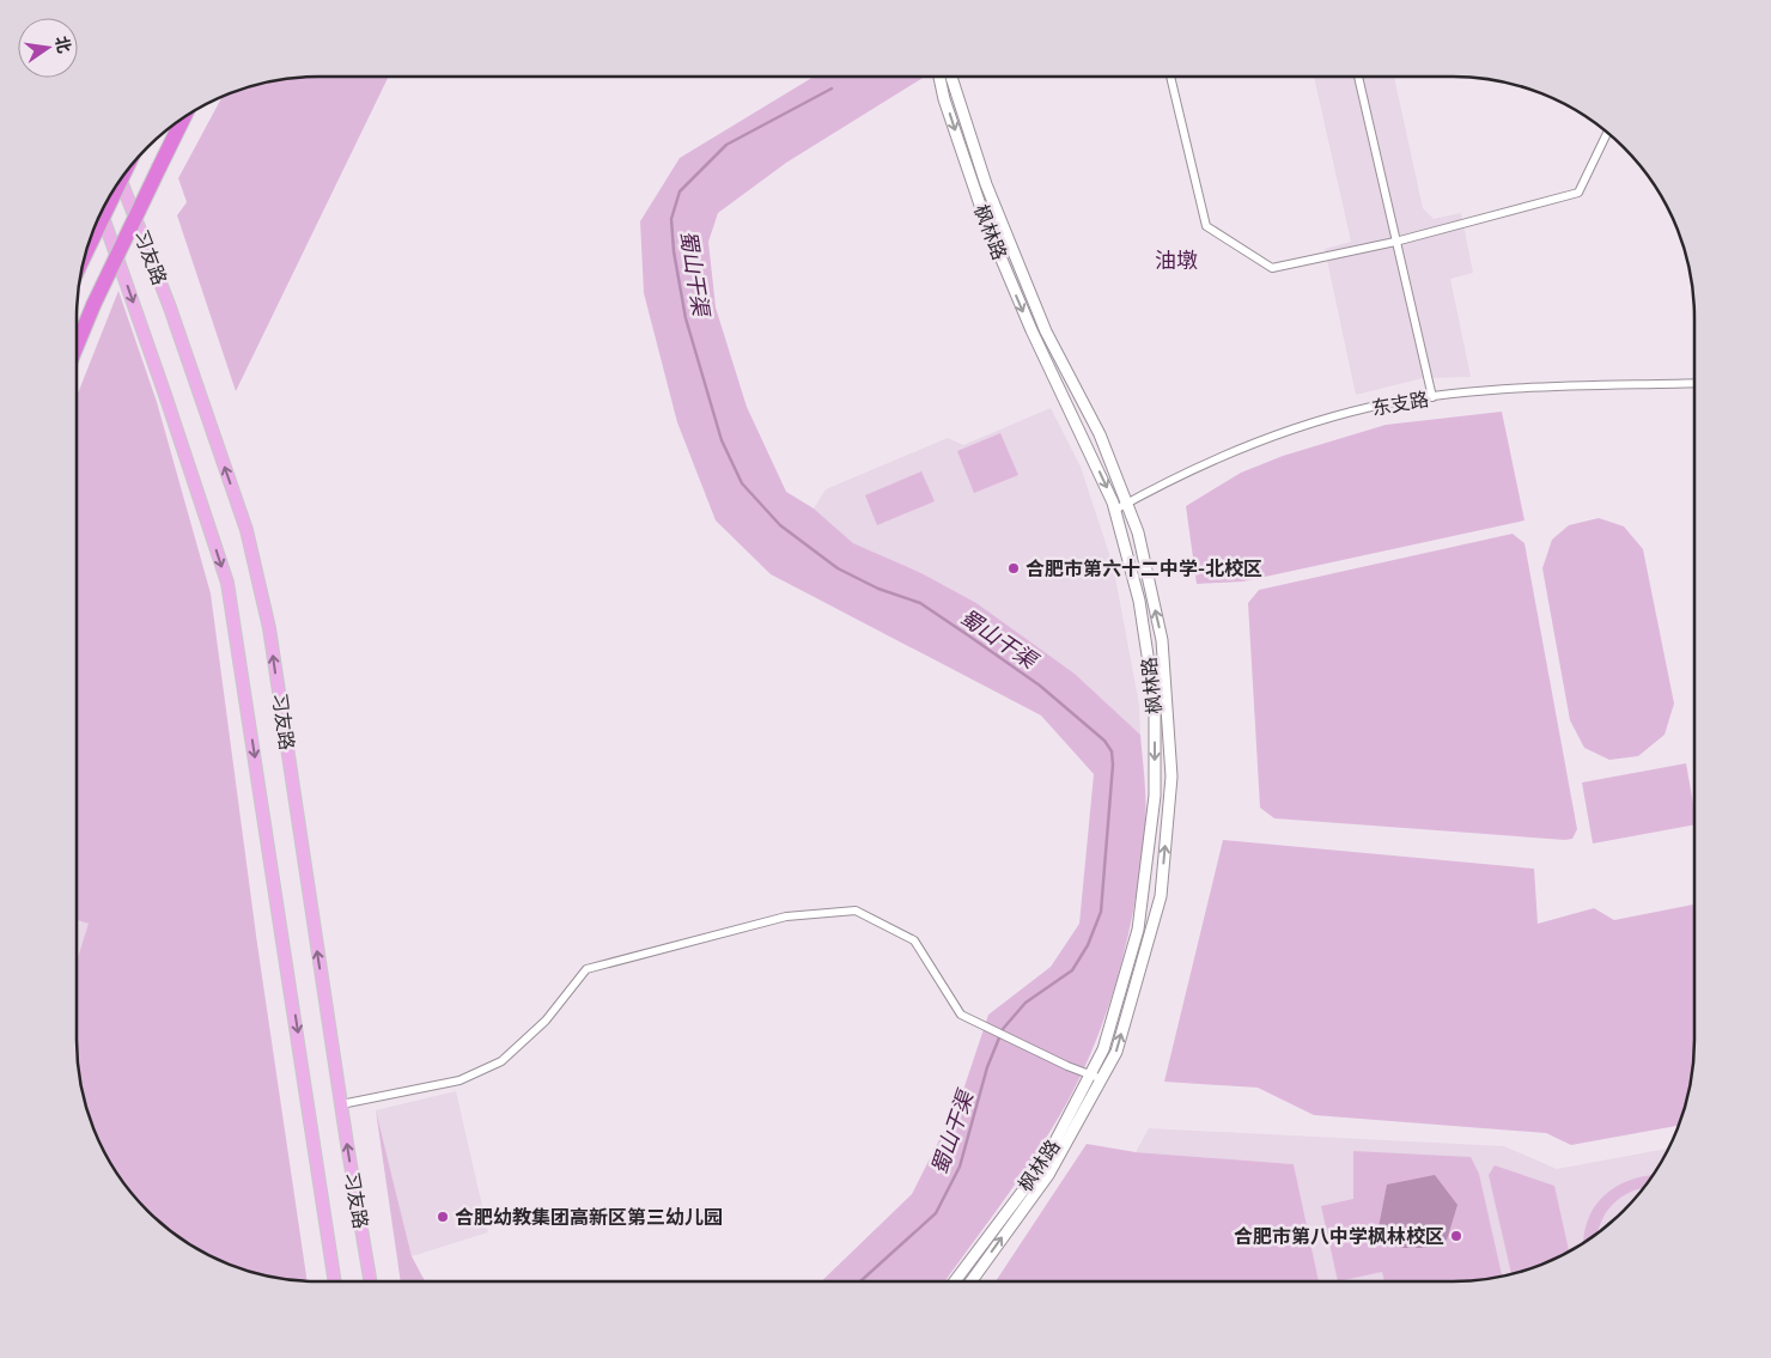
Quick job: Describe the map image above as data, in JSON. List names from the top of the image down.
{
  "streets": {
    "main road": ["枫林路", "习友路"],
    "street": ["东支路"]
  },
  "crossings": [
    ["枫林路", "东支路"]
  ],
  "districts": ["油墩"],
  "water": ["蜀山干渠"],
  "places": ["合肥市第六十二中学-北校区", "合肥幼教集团高新区第三幼儿园", "合肥市第八中学枫林校区"],
  "north": "right"
}
